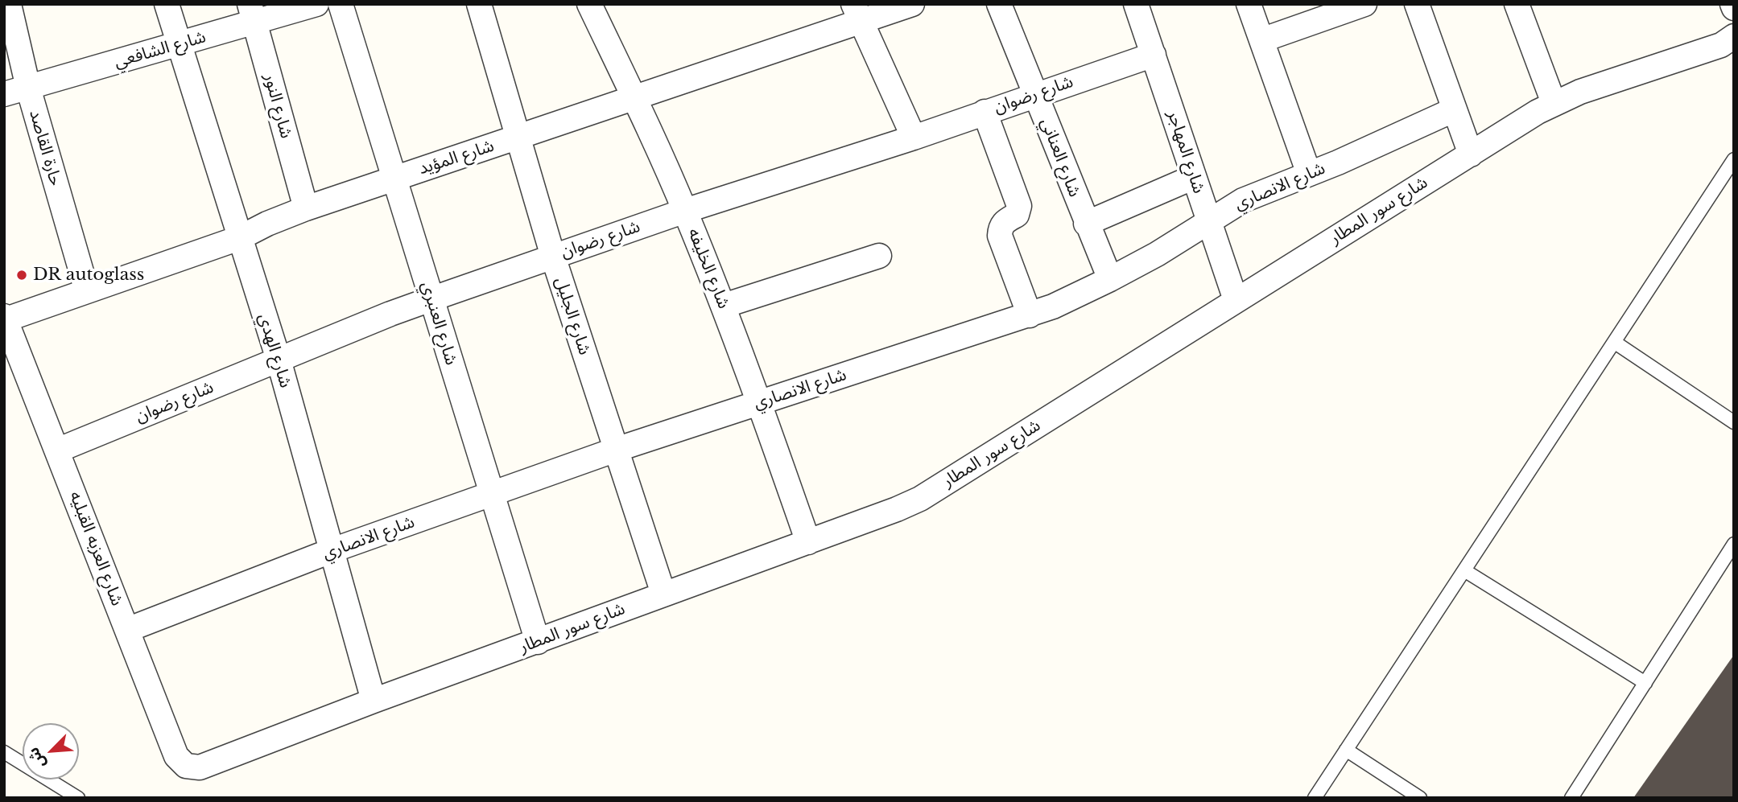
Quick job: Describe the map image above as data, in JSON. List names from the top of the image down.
{
  "streets": {
    "street": [
      "شارع الشافعي",
      "شارع رضوان",
      "شارع النور",
      "حارة القاصد",
      "شارع المهاجر",
      "شارع المؤيد",
      "شارع العناني",
      "شارع الانصاري",
      "شارع سور المطار",
      "شارع الخليفه",
      "شارع الجليل",
      "شارع العنبري",
      "شارع الهدي",
      "شارع العزبه القبليه"
    ]
  },
  "crossings": [
    ["شارع الشافعي", "شارع النور"],
    ["شارع الشافعي", "حارة القاصد"],
    ["شارع الشافعي", "شارع الهدي"],
    ["شارع رضوان", "شارع المهاجر"],
    ["شارع رضوان", "شارع العناني"],
    ["شارع رضوان", "شارع الخليفه"],
    ["شارع رضوان", "شارع الجليل"],
    ["شارع رضوان", "شارع العنبري"],
    ["شارع رضوان", "شارع الهدي"],
    ["شارع رضوان", "شارع العزبه القبليه"],
    ["شارع النور", "شارع المؤيد"],
    ["حارة القاصد", "شارع المؤيد"],
    ["شارع المهاجر", "شارع الانصاري"],
    ["شارع المهاجر", "شارع سور المطار"],
    ["شارع المؤيد", "شارع الخليفه"],
    ["شارع المؤيد", "شارع الجليل"],
    ["شارع المؤيد", "شارع العنبري"],
    ["شارع المؤيد", "شارع الهدي"],
    ["شارع المؤيد", "شارع العزبه القبليه"],
    ["شارع العناني", "شارع الانصاري"],
    ["شارع الانصاري", "شارع الخليفه"],
    ["شارع الانصاري", "شارع الجليل"],
    ["شارع الانصاري", "شارع العنبري"],
    ["شارع الانصاري", "شارع الهدي"],
    ["شارع الانصاري", "شارع العزبه القبليه"],
    ["شارع سور المطار", "شارع الخليفه"],
    ["شارع سور المطار", "شارع الجليل"],
    ["شارع سور المطار", "شارع العنبري"],
    ["شارع سور المطار", "شارع الهدي"],
    ["شارع سور المطار", "شارع العزبه القبليه"]
  ],
  "places": ["DR autoglass"],
  "north": "bottom left"
}
